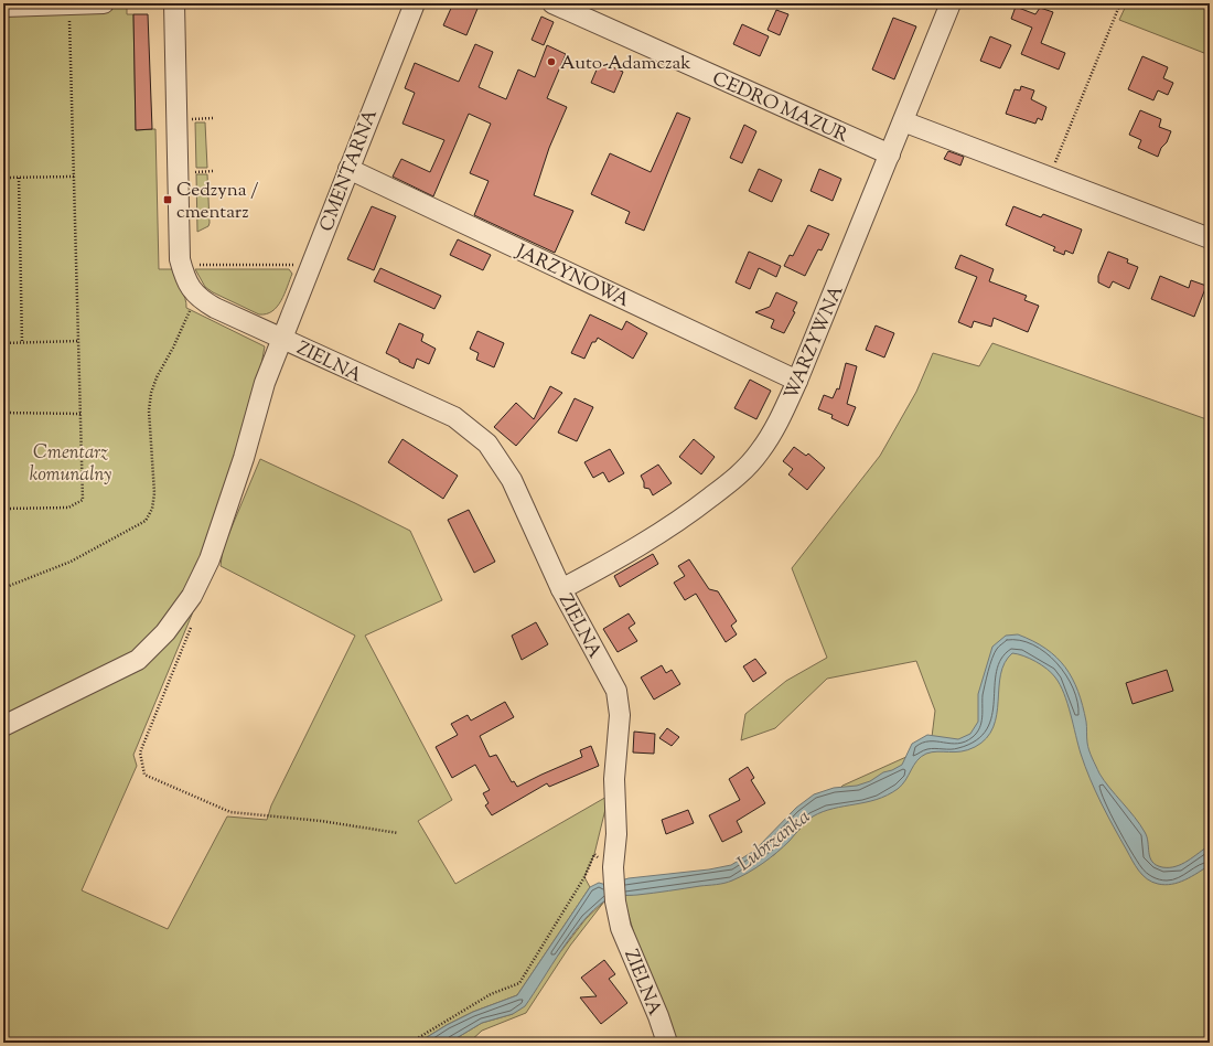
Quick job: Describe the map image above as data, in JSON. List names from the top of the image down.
{
  "streets": {
    "street": [
      "CEDRO MAZUR",
      "CMENTARNA",
      "JARZYNOWA",
      "WARZYWNA",
      "ZIELNA"
    ]
  },
  "crossings": [
    ["CEDRO MAZUR", "WARZYWNA"],
    ["CMENTARNA", "JARZYNOWA"],
    ["CMENTARNA", "ZIELNA"],
    ["JARZYNOWA", "WARZYWNA"],
    ["WARZYWNA", "ZIELNA"]
  ],
  "water": ["Lubrzanka"],
  "parks": ["Cmentarz komunalny"],
  "places": {
    "other": ["Auto-Adamczak"],
    "transit": ["Cedzyna / cmentarz"]
  }
}
